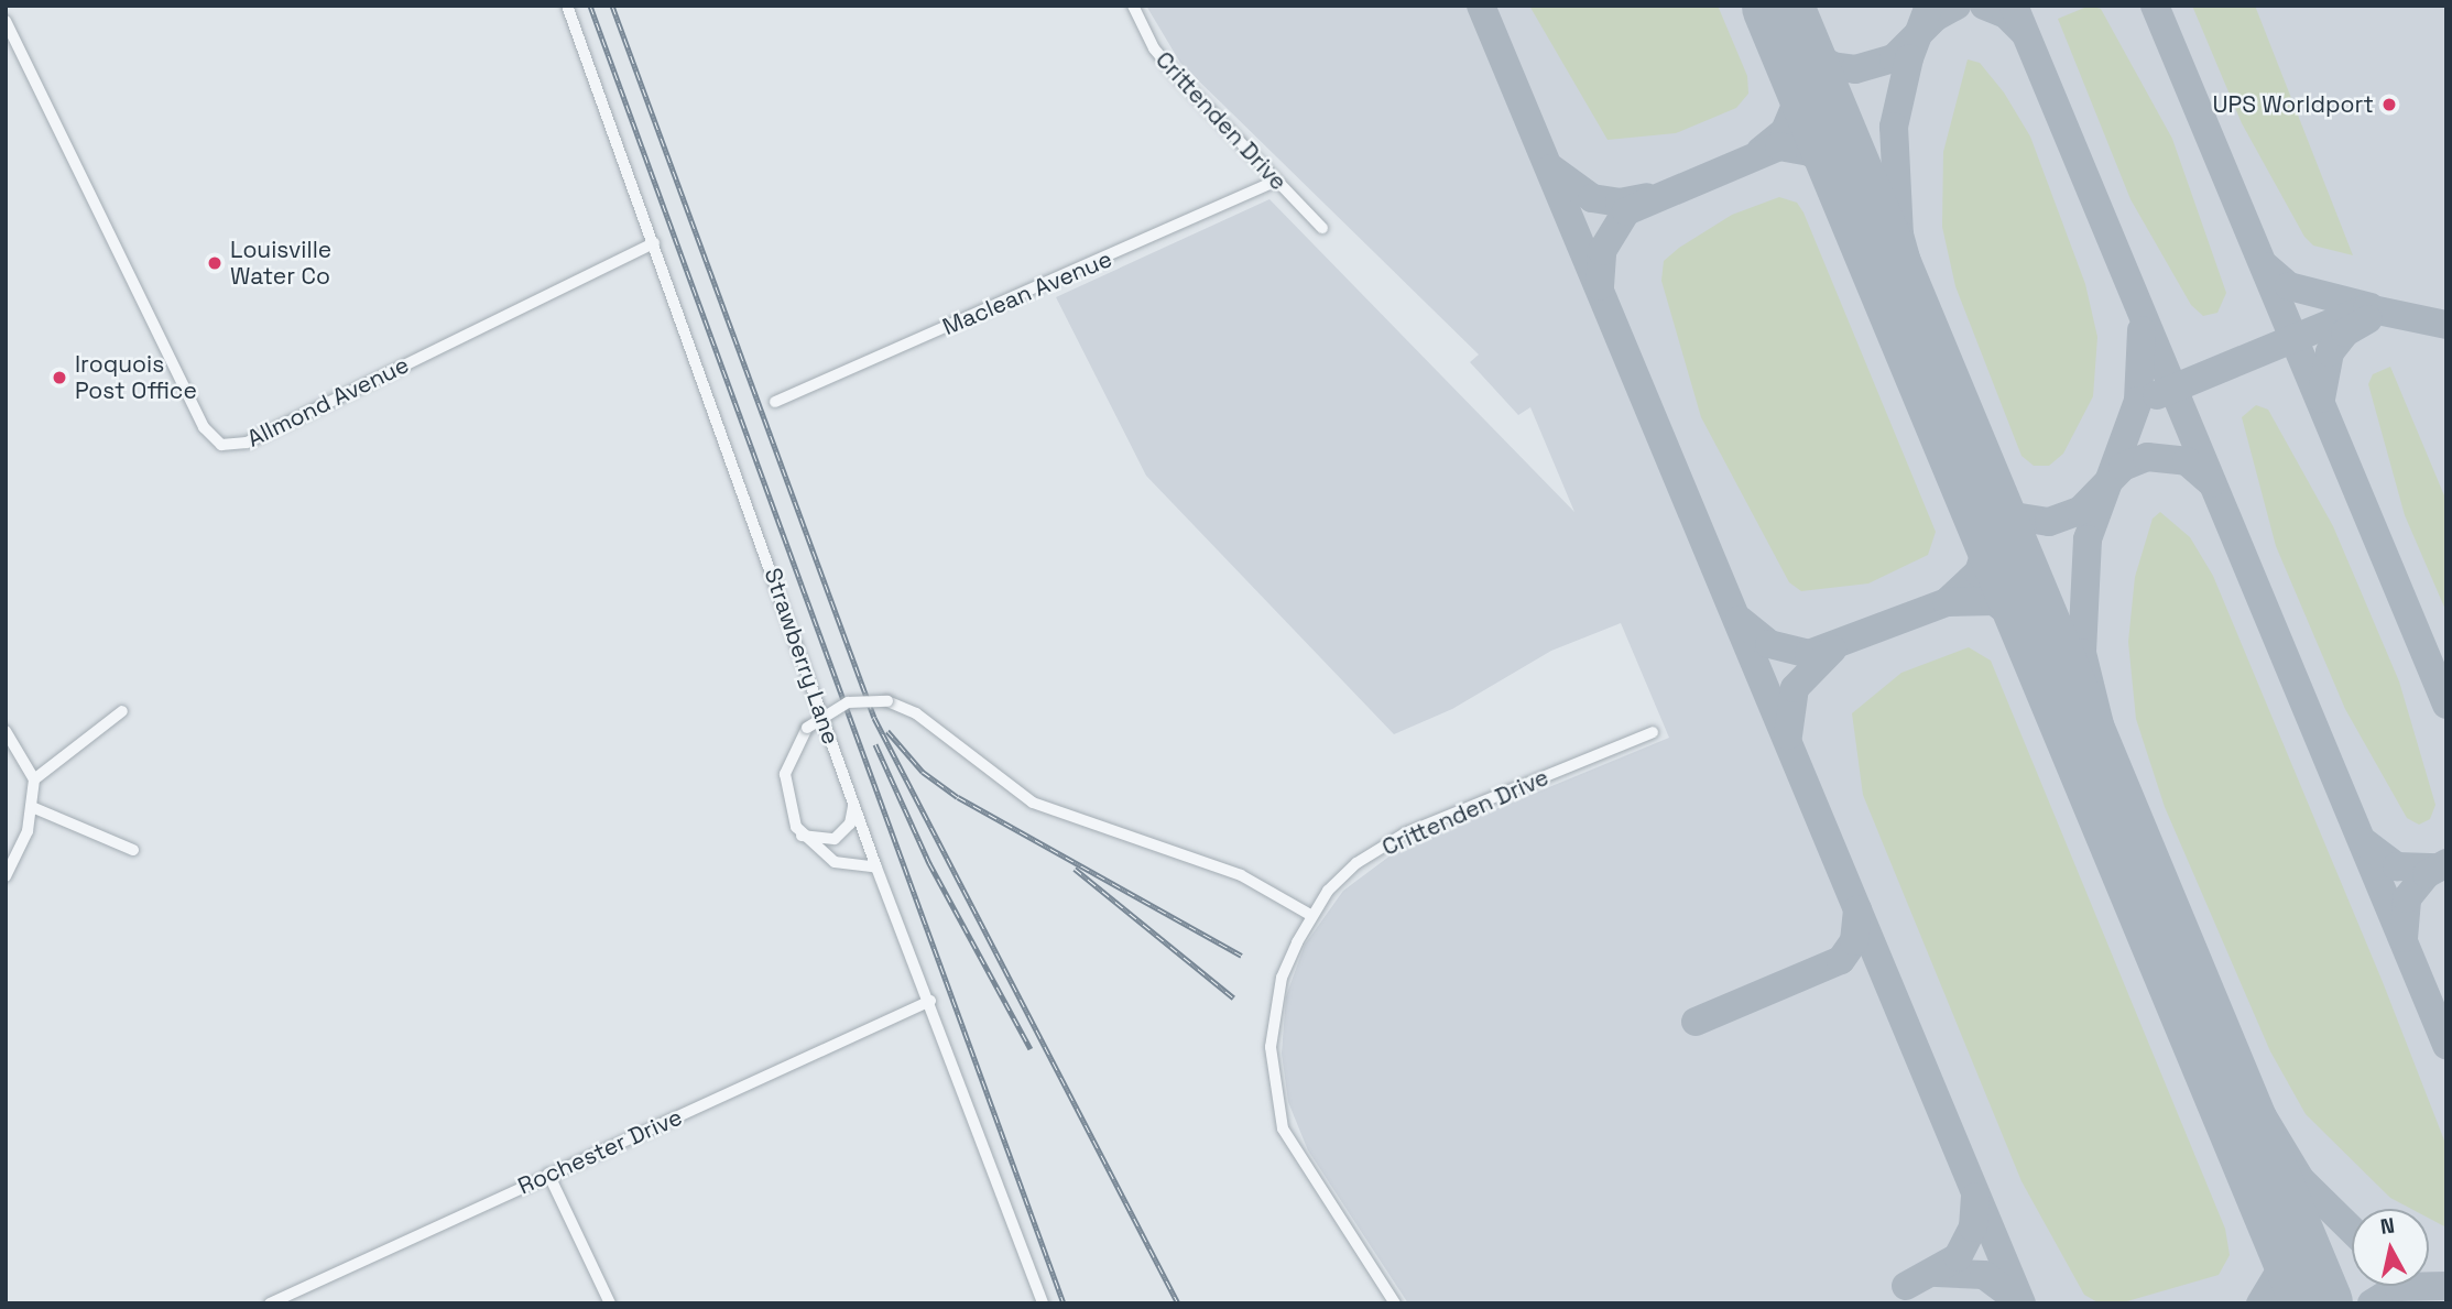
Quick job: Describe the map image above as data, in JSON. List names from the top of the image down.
{
  "streets": {
    "street": [
      "Crittenden Drive",
      "Maclean Avenue",
      "Allmond Avenue",
      "Strawberry Lane",
      "Rochester Drive"
    ]
  },
  "crossings": [
    ["Crittenden Drive", "Maclean Avenue"],
    ["Allmond Avenue", "Strawberry Lane"],
    ["Strawberry Lane", "Rochester Drive"]
  ],
  "places": ["UPS Worldport", "Louisville Water Co", "Iroquois Post Office"],
  "north": "top"
}
